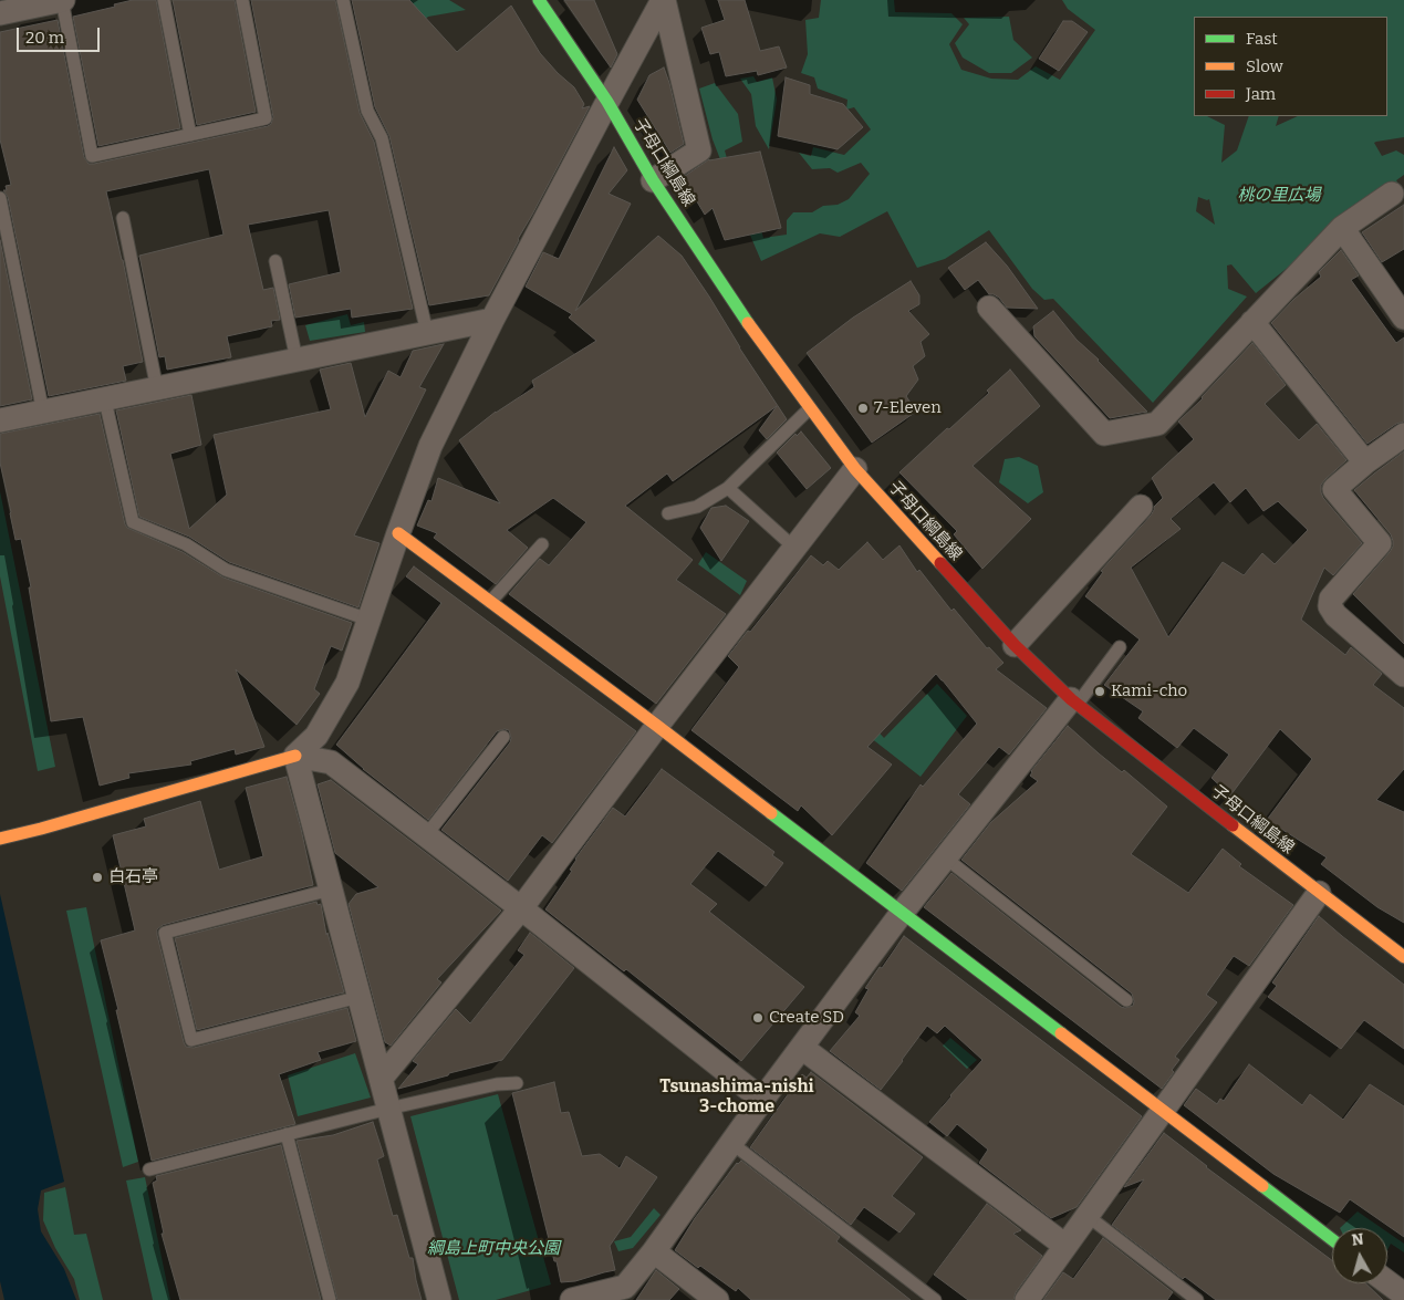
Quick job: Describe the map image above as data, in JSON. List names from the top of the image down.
{
  "streets": {
    "street": ["子母口綱島線"]
  },
  "districts": ["Tsunashima-nishi 3-chome"],
  "parks": ["桃の里広場", "綱島上町中央公園"],
  "places": [
    "7-Eleven",
    "Kami-cho",
    "白石亭",
    "Create SD"
  ],
  "legend": ["Fast", "Slow", "Jam"],
  "scale_bar": "20 m",
  "north": "top"
}
